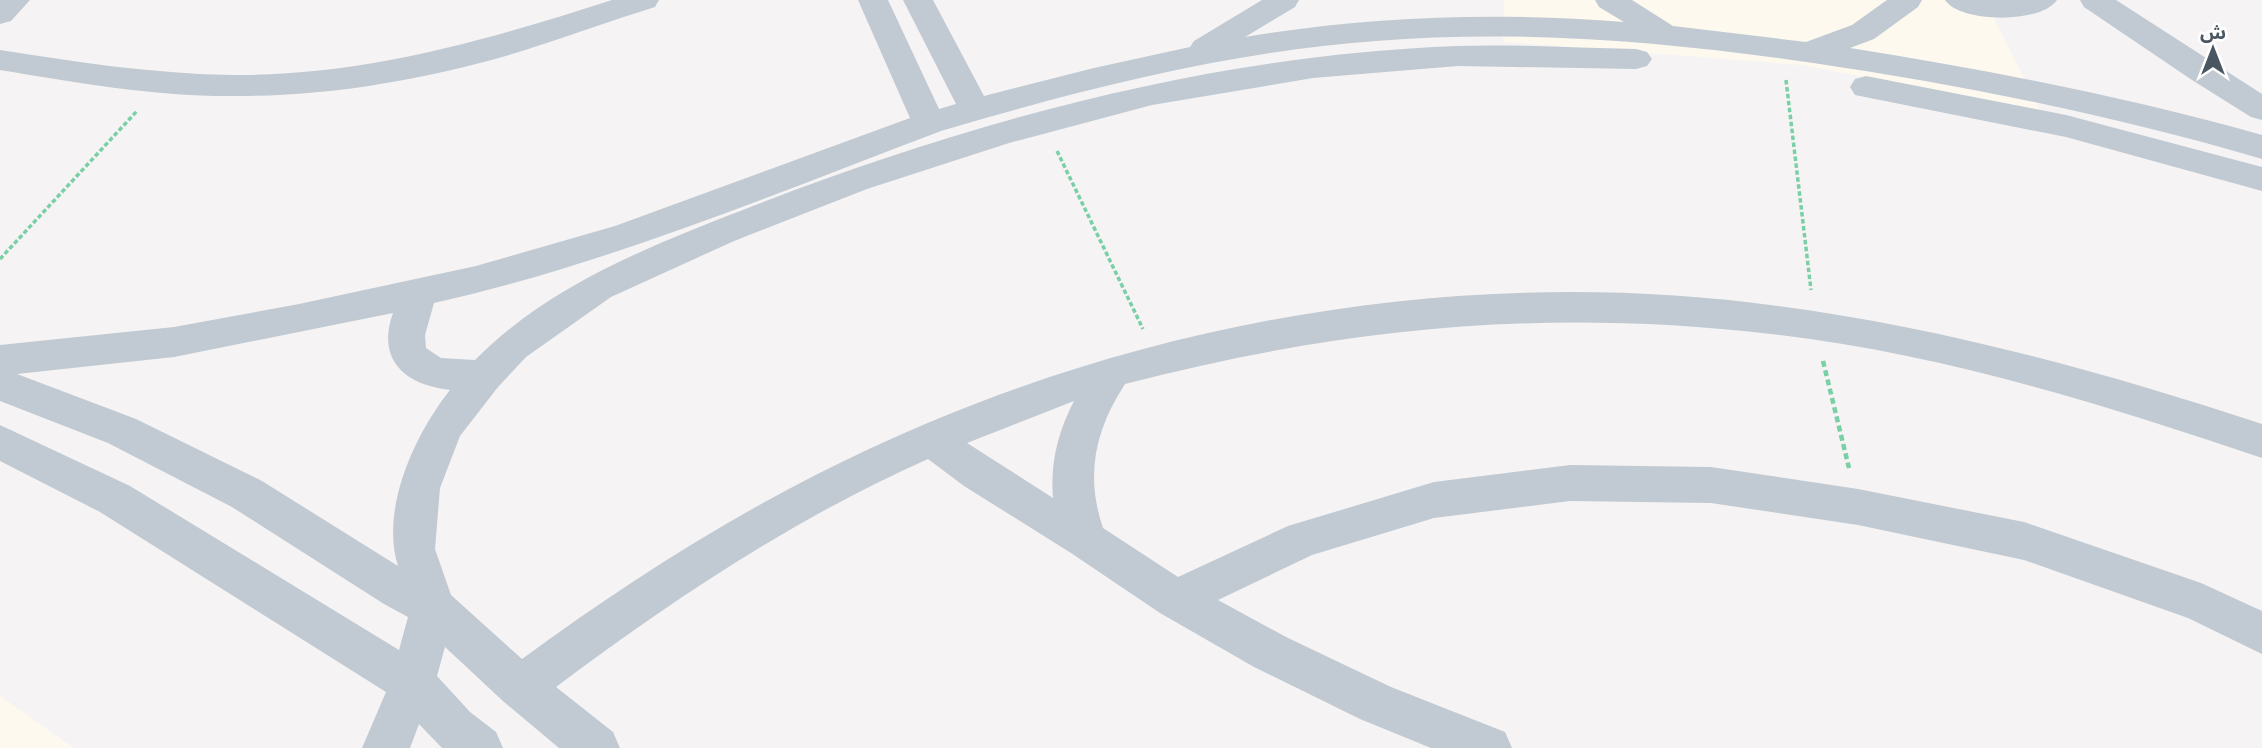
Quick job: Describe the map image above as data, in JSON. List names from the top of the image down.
{
  "north": "top"
}
